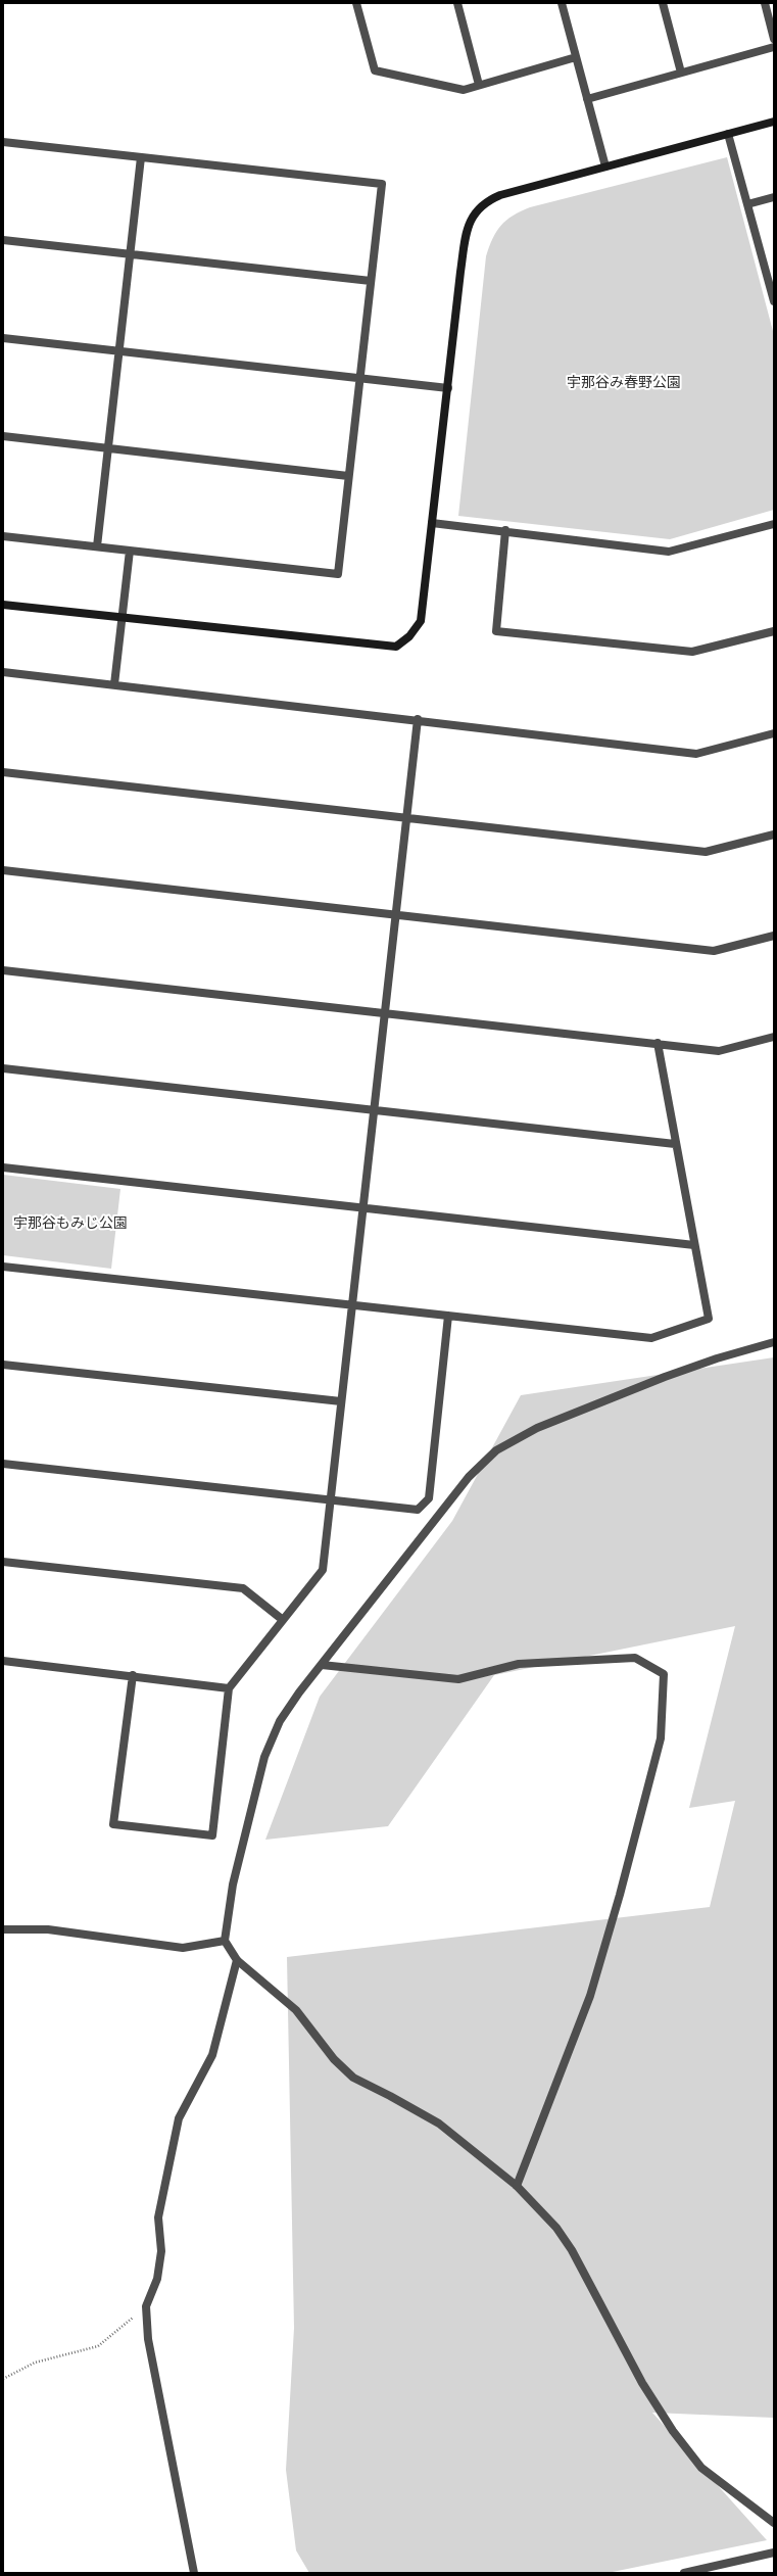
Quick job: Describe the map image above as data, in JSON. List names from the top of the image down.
{
  "parks": ["宇那谷み春野公園", "宇那谷もみじ公園"]
}
